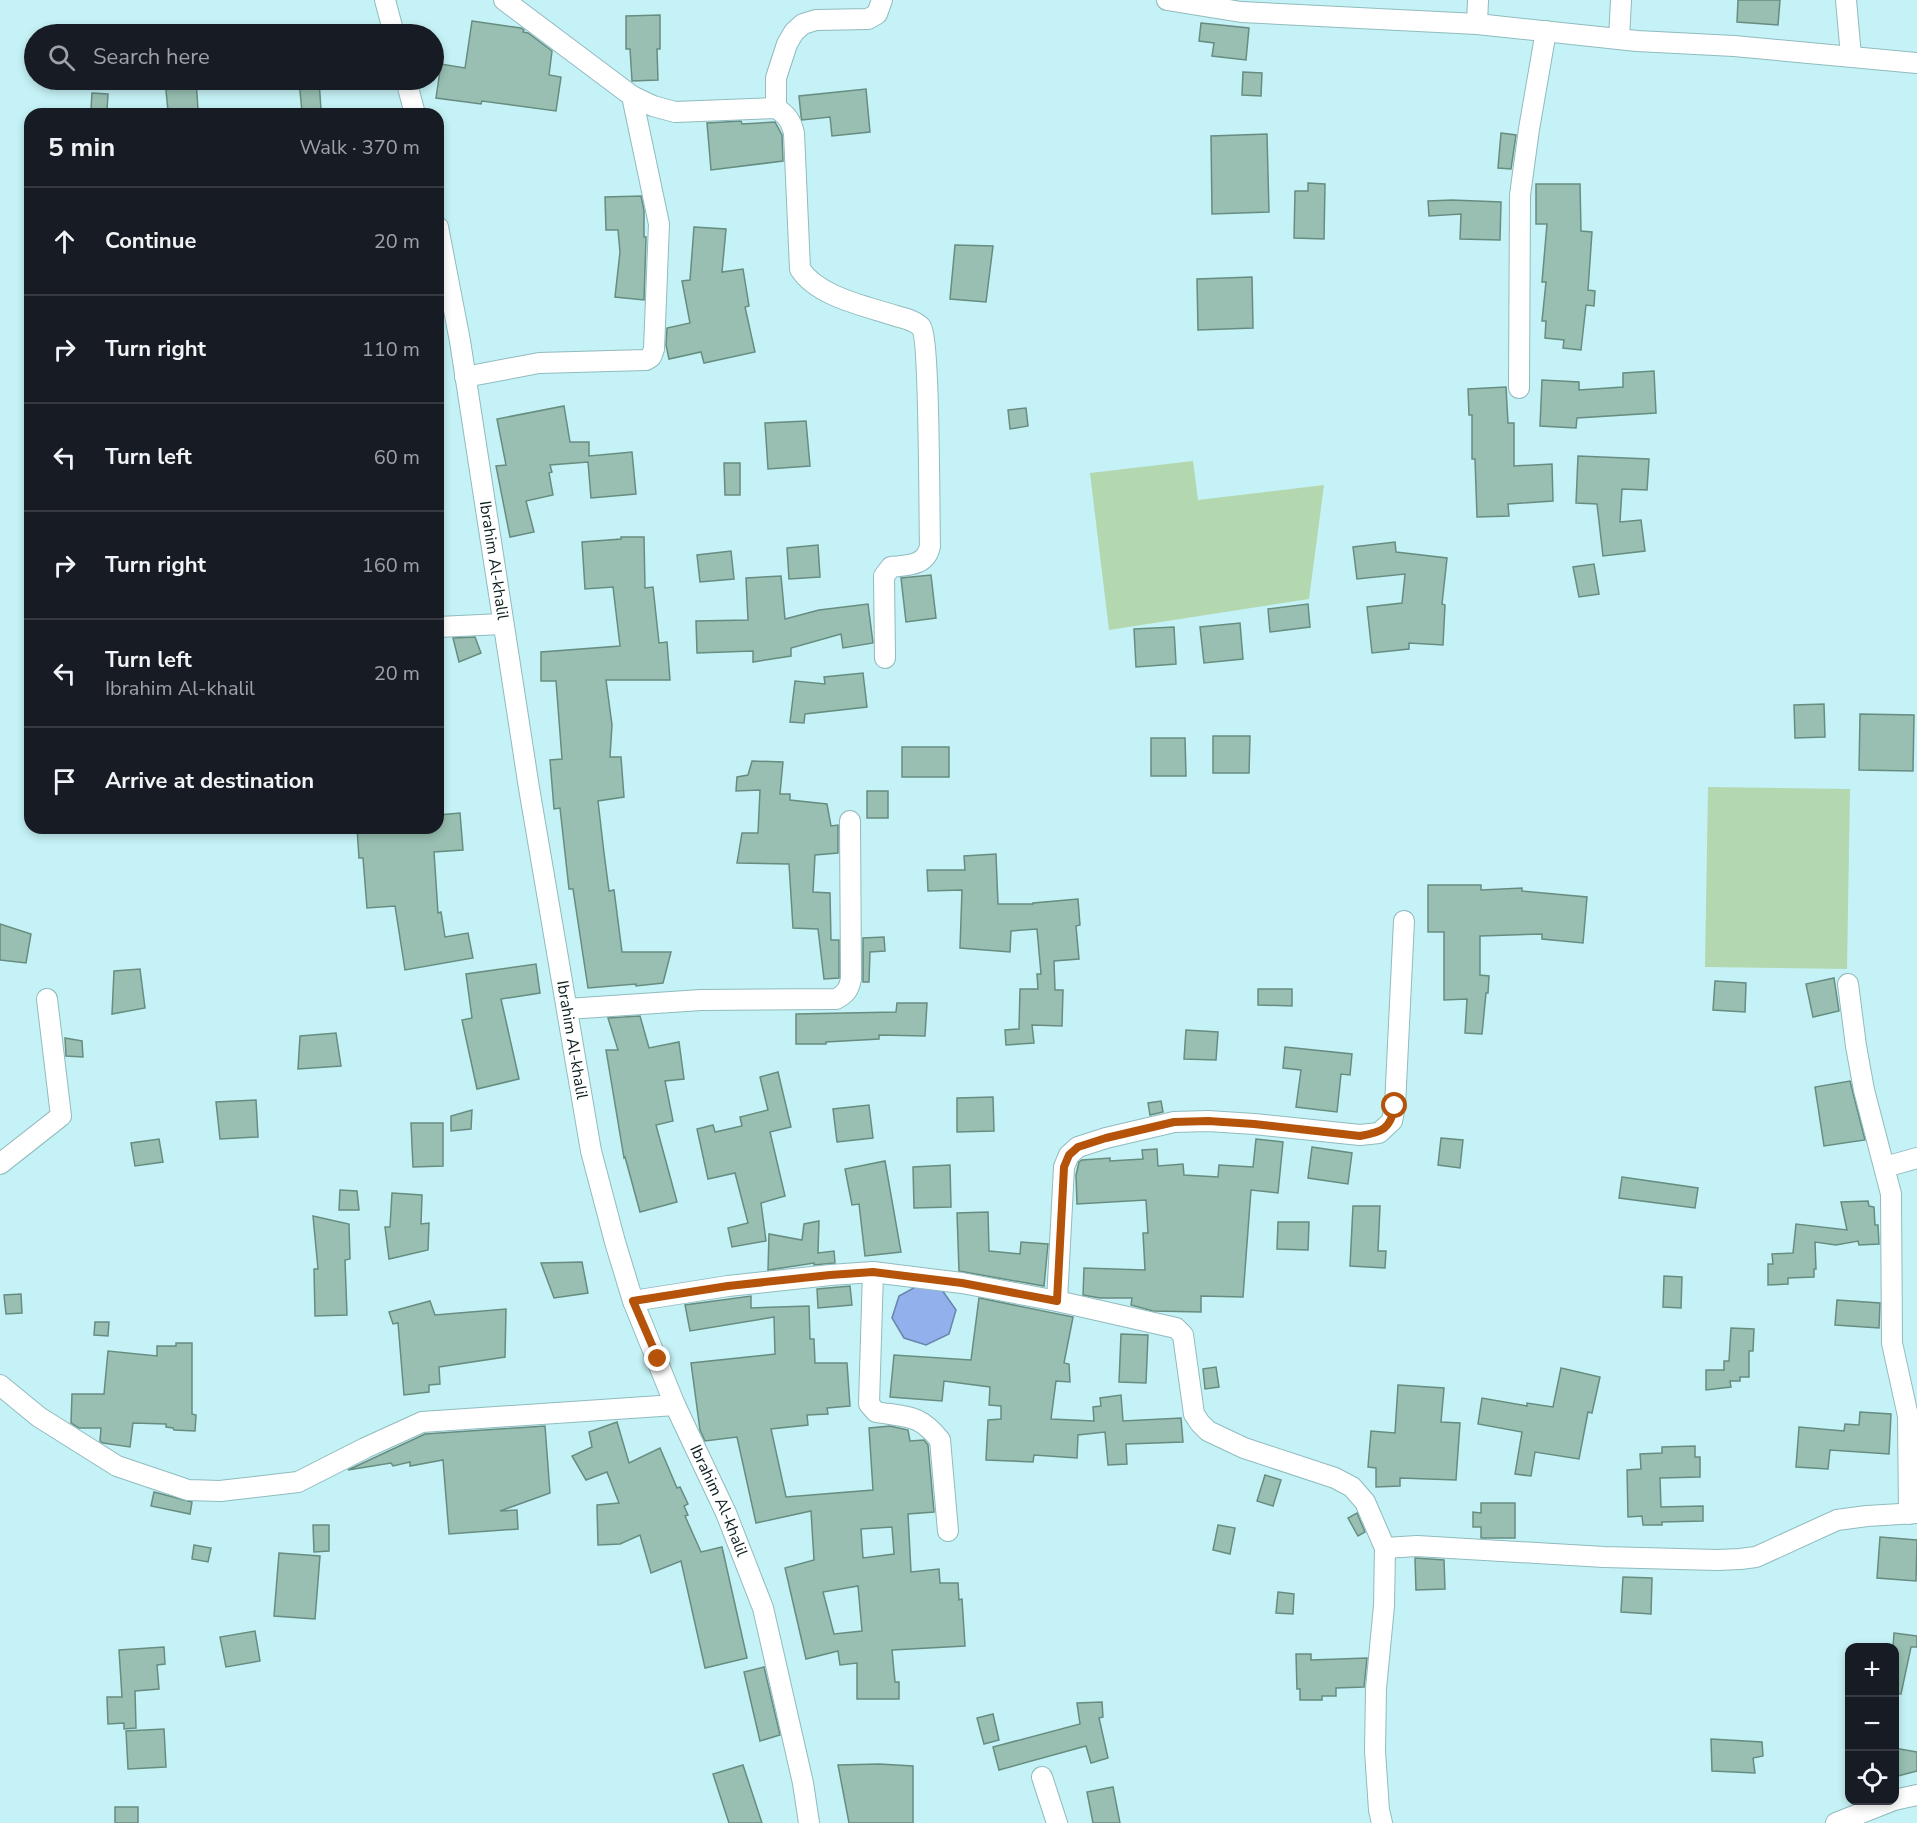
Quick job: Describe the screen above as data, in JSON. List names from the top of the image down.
{
  "streets": {
    "street": ["Ibrahim Al-khalil"]
  },
  "page": {
    "search": "Search here",
    "heading": ["5 min", "Walk · 370 m"],
    "list": [
      ["Continue", "20 m"],
      ["Turn right", "110 m"],
      ["Turn left", "60 m"],
      ["Turn right", "160 m"],
      ["Turn left", "Ibrahim Al-khalil", "20 m"],
      "Arrive at destination"
    ],
    "map_buttons": ["+", "−"]
  }
}
